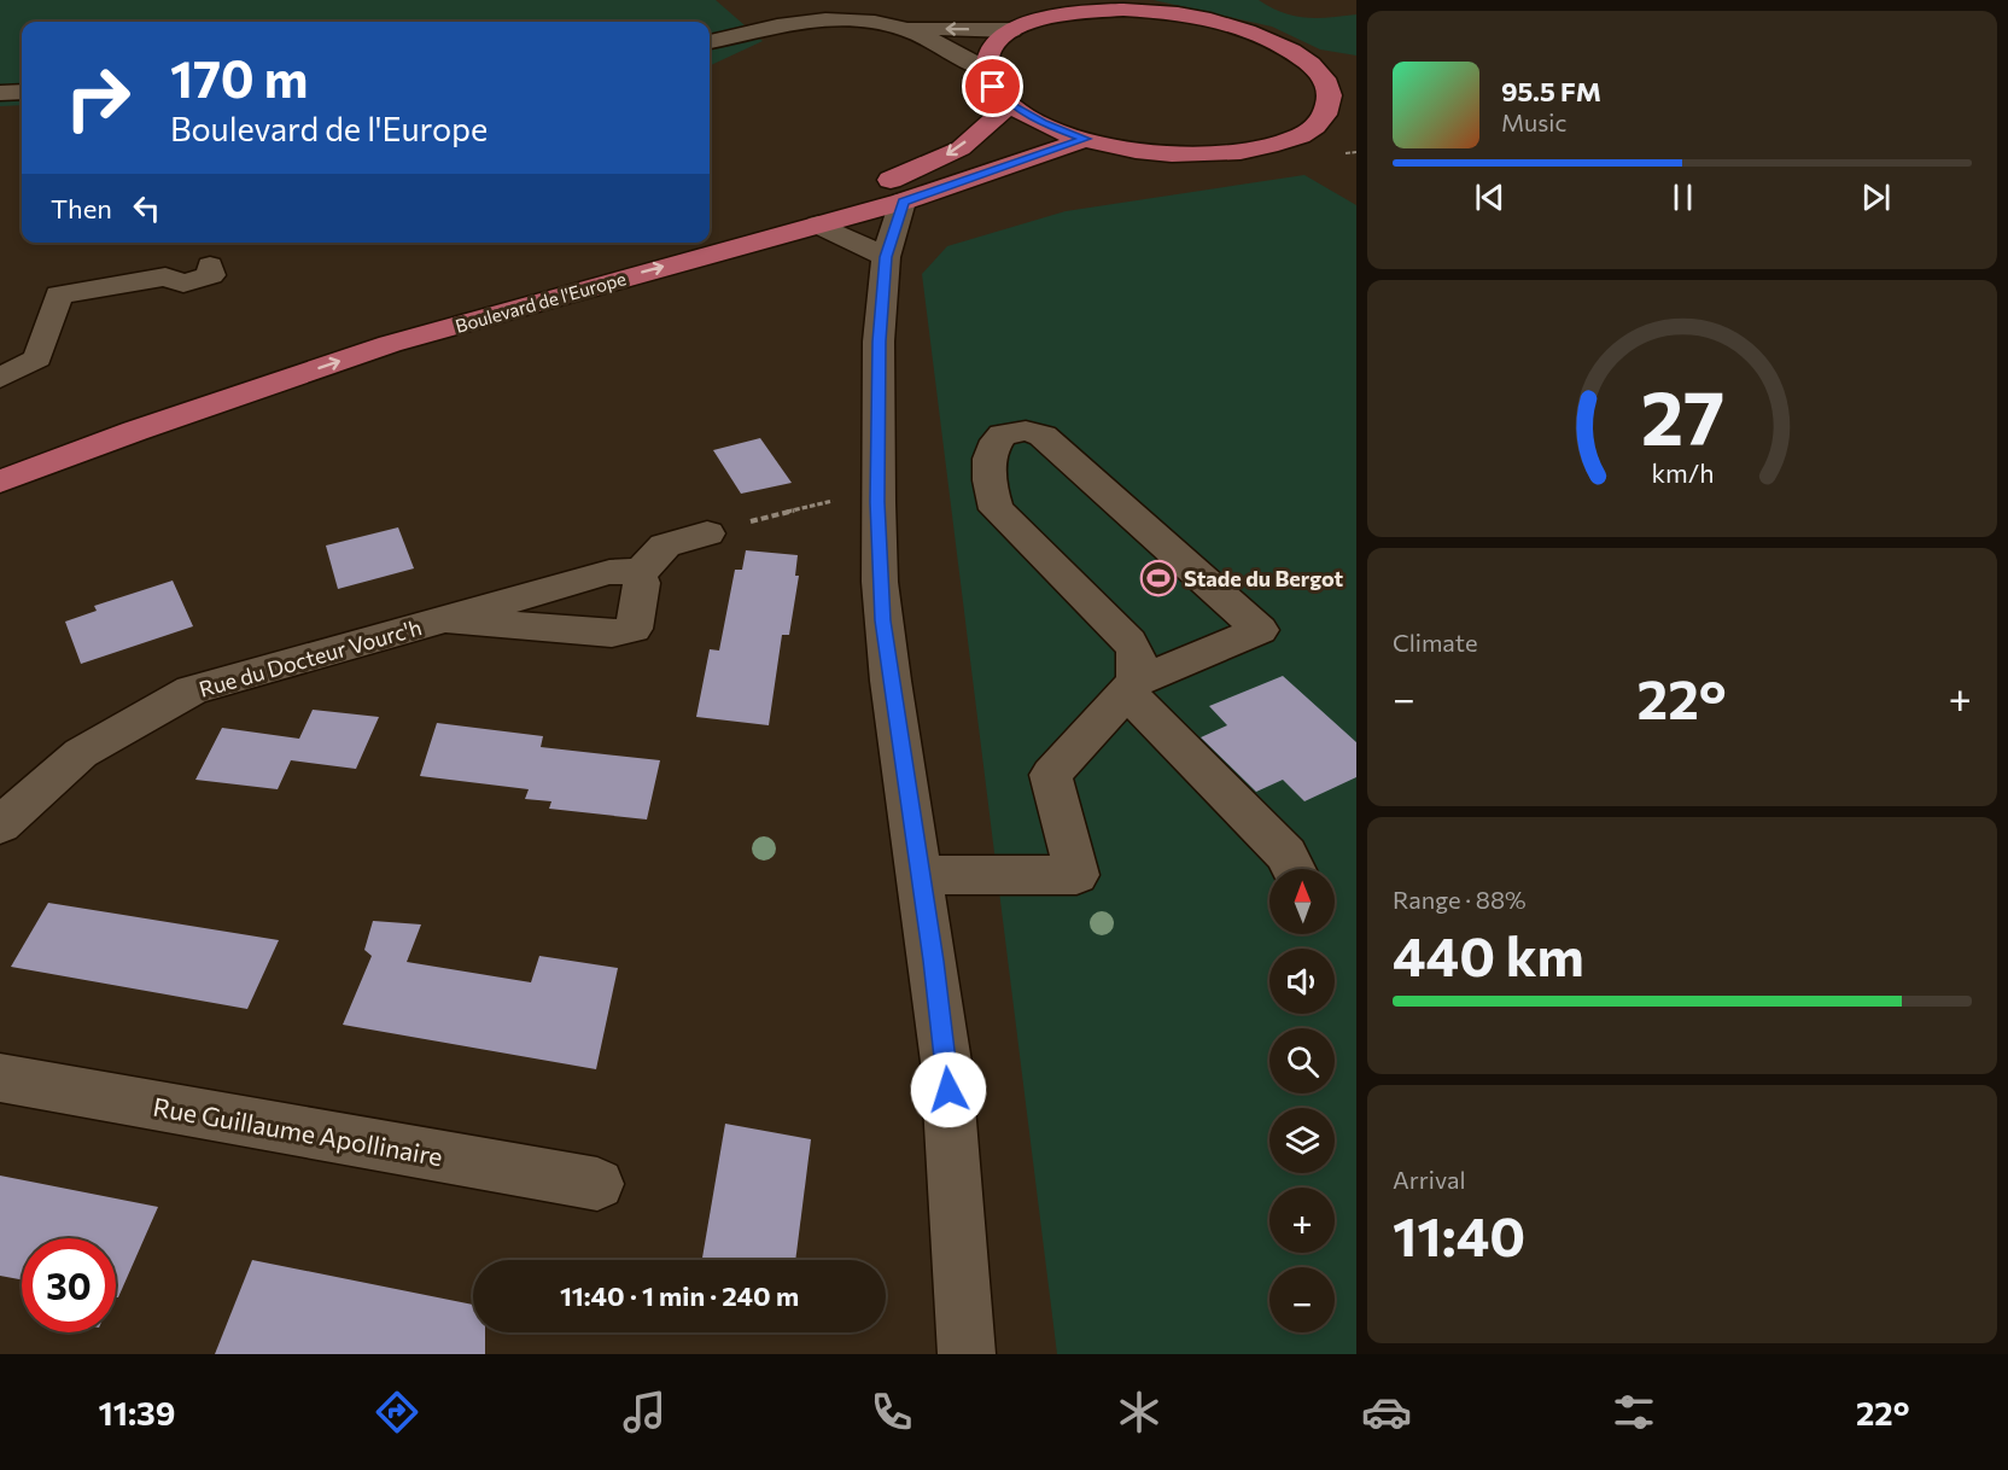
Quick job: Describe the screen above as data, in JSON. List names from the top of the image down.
{
  "streets": {
    "main road": ["Boulevard de l'Europe"],
    "street": ["Rue du Docteur Vourc'h", "Rue Guillaume Apollinaire"]
  },
  "places": {
    "sports": ["Stade du Bergot"]
  },
  "north": "top",
  "page": {
    "turn": ["170 m", "Boulevard de l'Europe"],
    "song": ["95.5 FM", "Music"],
    "then": "Then",
    "tile": [
      "Climate",
      ["Range · 88%", "440 km"],
      ["Arrival", "11:40"]
    ],
    "heat": ["−", "22°", "+"],
    "map_buttons": ["+", "−"],
    "limit": "30",
    "trip": "11:40 · 1 min · 240 m",
    "tabs": ["11:39", "22°"],
    "gauge": ["27", "km/h"]
  }
}
